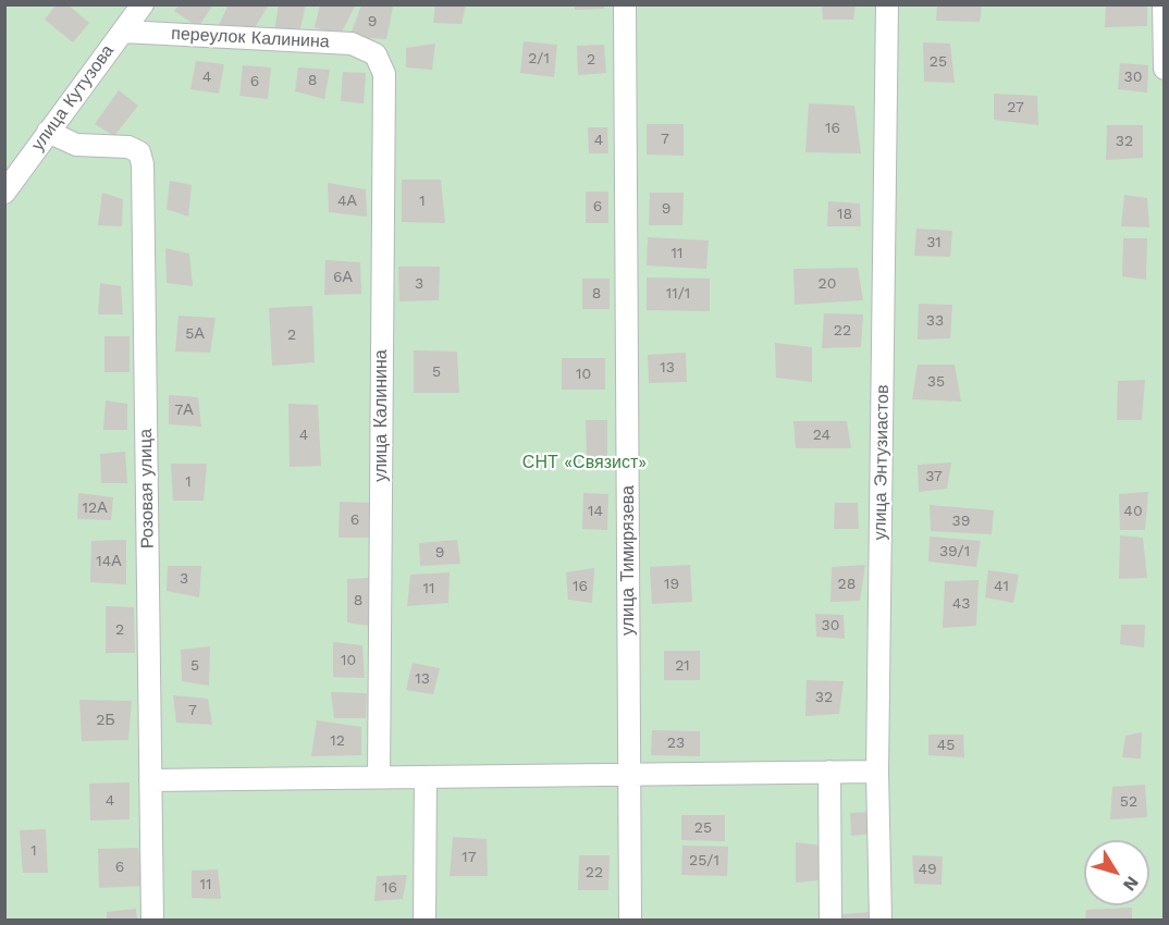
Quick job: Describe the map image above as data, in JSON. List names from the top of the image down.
{
  "streets": {
    "street": [
      "переулок Калинина",
      "улица Кутузова",
      "улица Калинина",
      "улица Энтузиастов",
      "Розовая улица",
      "улица Тимирязева"
    ]
  },
  "crossings": [
    ["переулок Калинина", "улица Кутузова"],
    ["переулок Калинина", "улица Калинина"],
    ["улица Кутузова", "Розовая улица"]
  ],
  "parks": ["СНТ «Связист»"],
  "house_numbers": [
    "9",
    "2/1",
    "2",
    "25",
    "4",
    "30",
    "8",
    "6",
    "27",
    "16",
    "7",
    "4",
    "32",
    "4А",
    "1",
    "6",
    "9",
    "18",
    "31",
    "11",
    "6А",
    "3",
    "20",
    "8",
    "11/1",
    "33",
    "22",
    "5А",
    "2",
    "13",
    "5",
    "10",
    "35",
    "7А",
    "4",
    "24",
    "37",
    "1",
    "12А",
    "14",
    "40",
    "6",
    "39",
    "39/1",
    "9",
    "14А",
    "3",
    "19",
    "28",
    "16",
    "41",
    "11",
    "8",
    "43",
    "30",
    "2",
    "10",
    "5",
    "21",
    "13",
    "32",
    "7",
    "2Б",
    "12",
    "23",
    "45",
    "4",
    "52",
    "25",
    "1",
    "17",
    "25/1",
    "6",
    "49",
    "22",
    "11",
    "16"
  ],
  "north": "bottom right"
}
